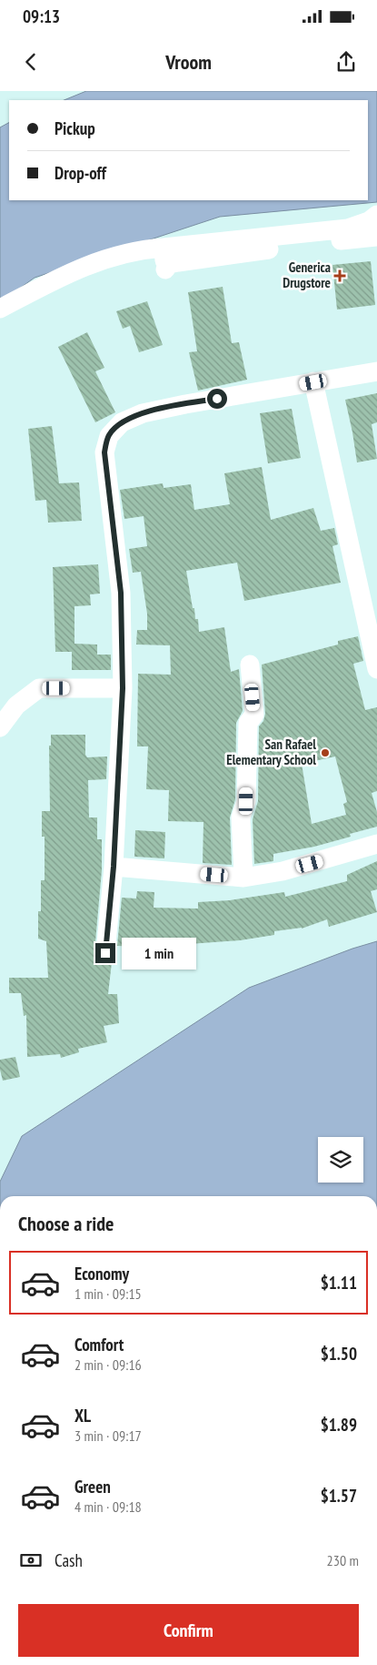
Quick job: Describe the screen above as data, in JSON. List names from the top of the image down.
{
  "places": {
    "health": ["Generica Drugstore"],
    "other": ["San Rafael Elementary School"]
  },
  "page": {
    "status": "09:13",
    "header": "Vroom",
    "banner": ["Pickup", "Drop-off"],
    "bubble": "1 min",
    "heading": "Choose a ride",
    "list": [
      {
        "name": "Economy",
        "note": "1 min · 09:15",
        "value": "$1.11"
      },
      {
        "name": "Comfort",
        "note": "2 min · 09:16",
        "value": "$1.50"
      },
      {
        "name": "XL",
        "note": "3 min · 09:17",
        "value": "$1.89"
      },
      {
        "name": "Green",
        "note": "4 min · 09:18",
        "value": "$1.57"
      }
    ],
    "pay": ["Cash", "230 m"],
    "buttons": "Confirm"
  }
}
